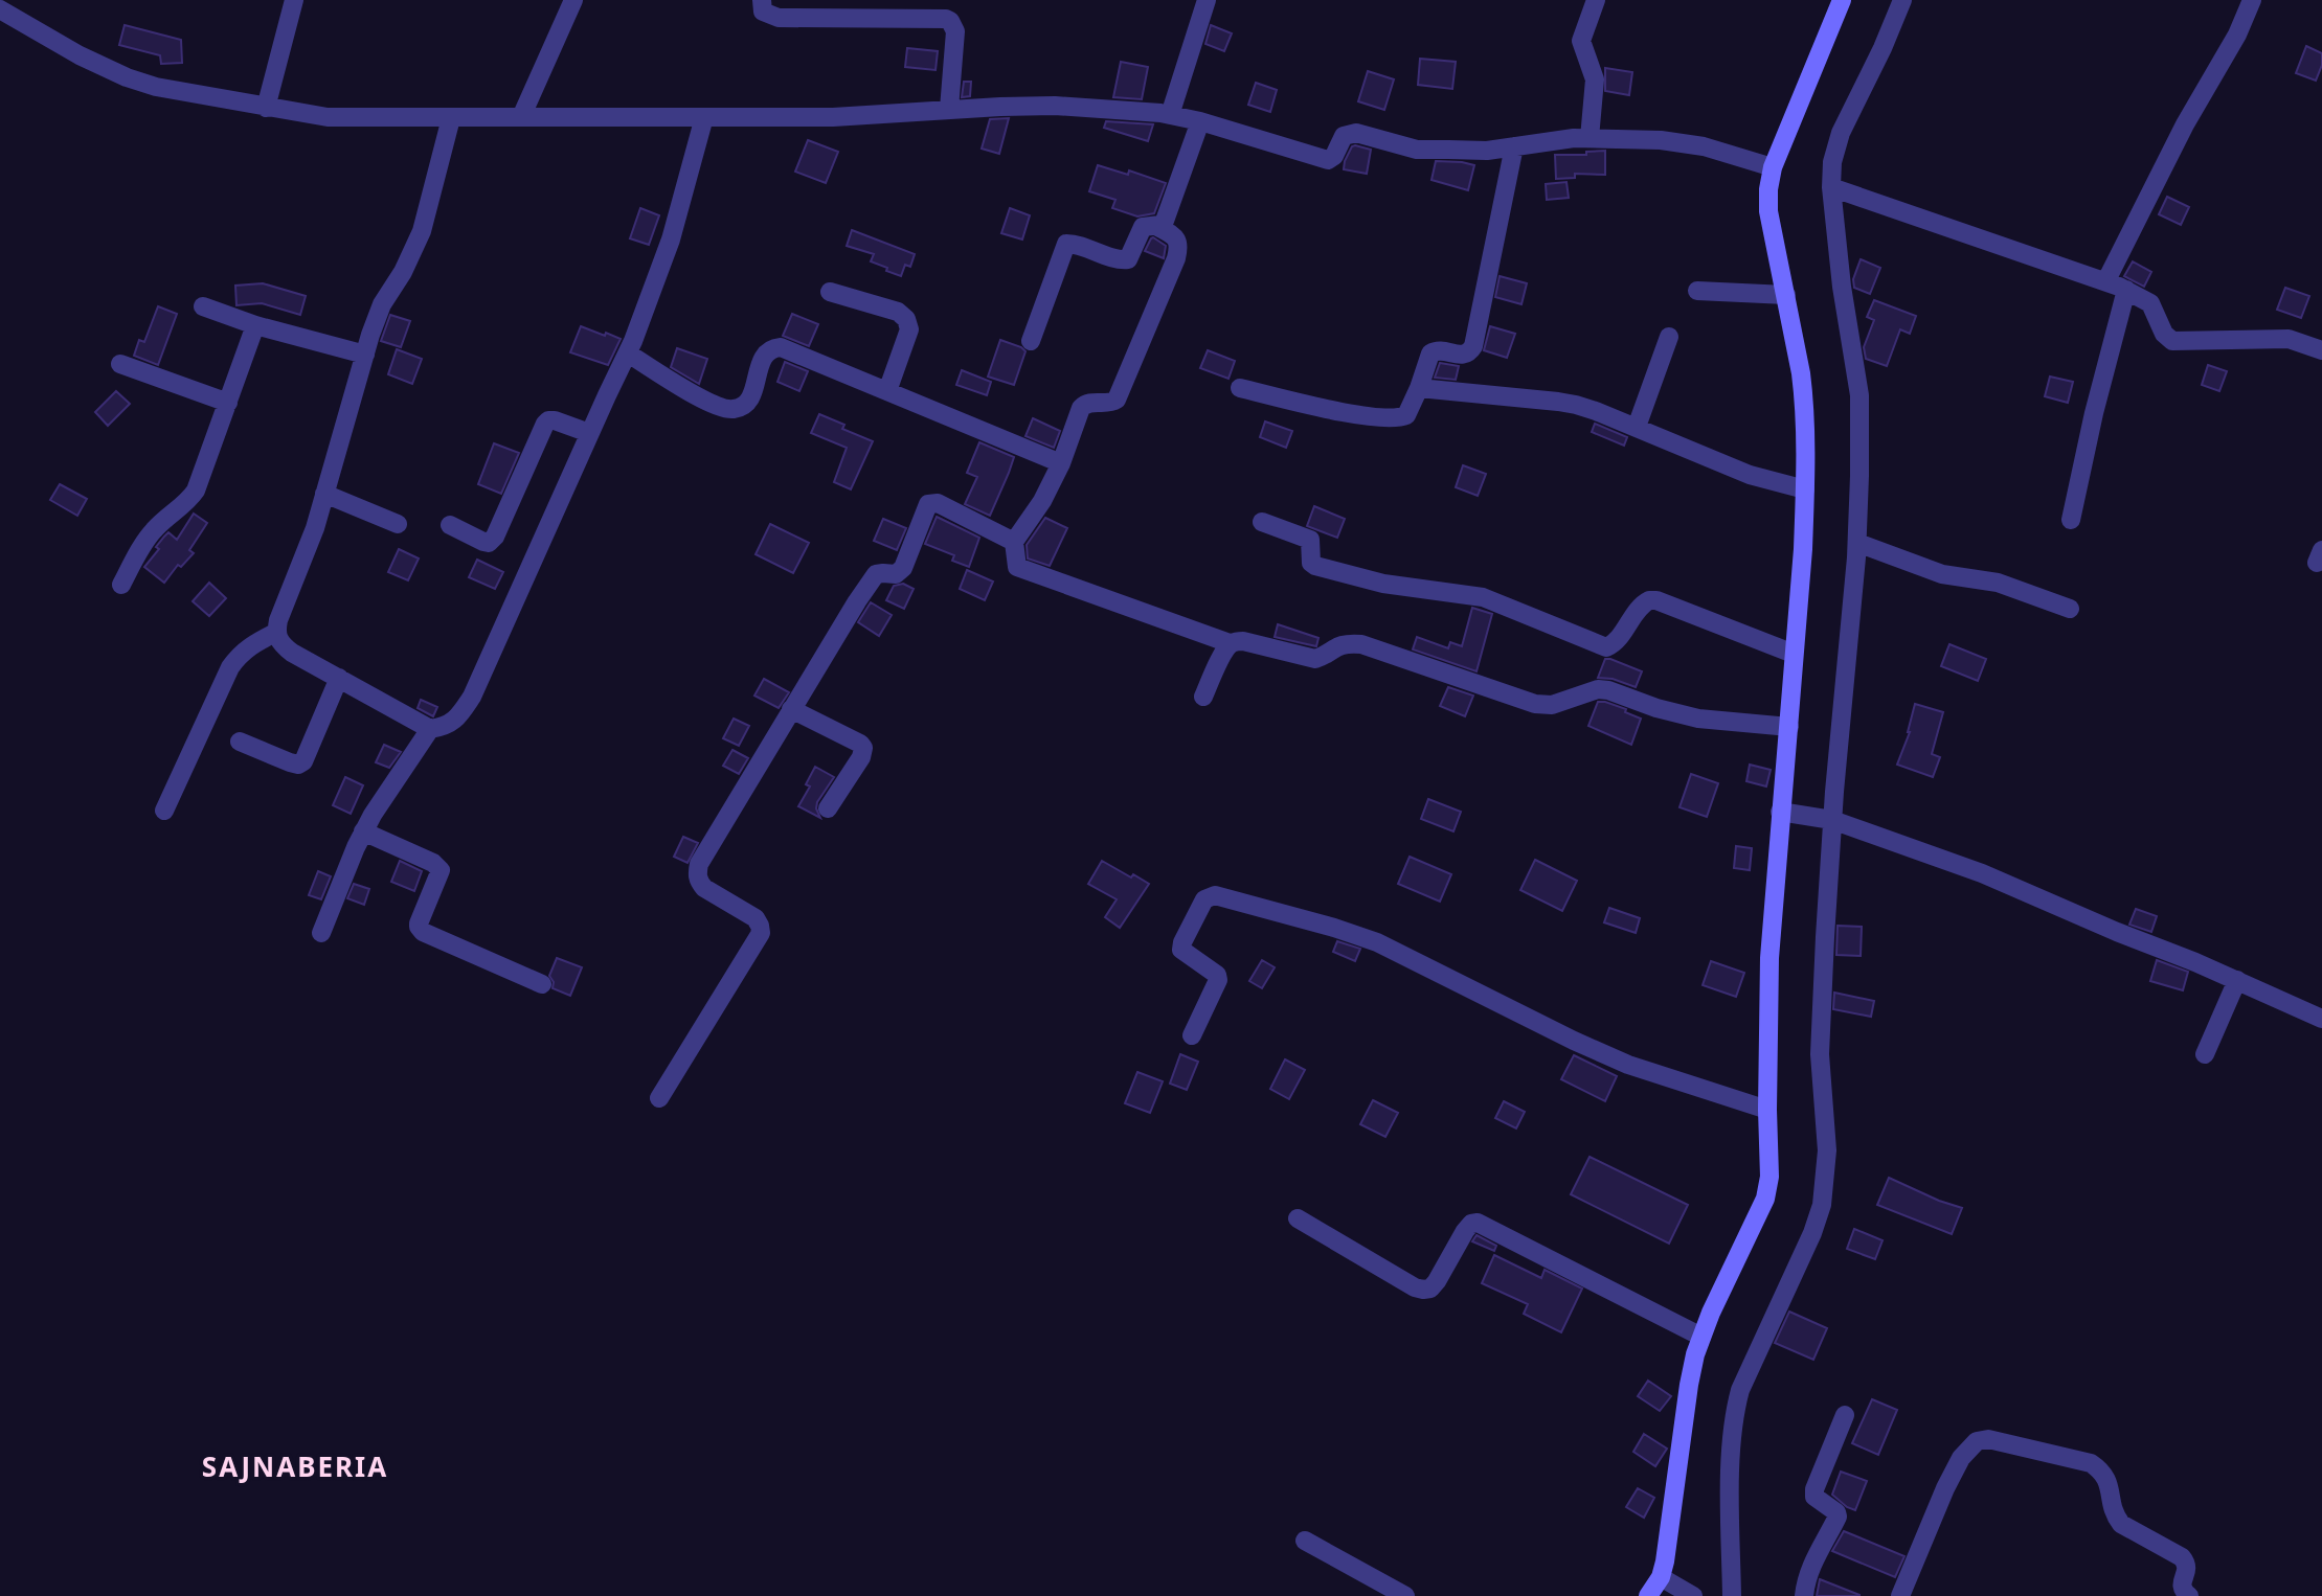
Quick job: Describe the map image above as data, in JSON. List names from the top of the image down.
{
  "districts": ["SAJNABERIA"]
}
